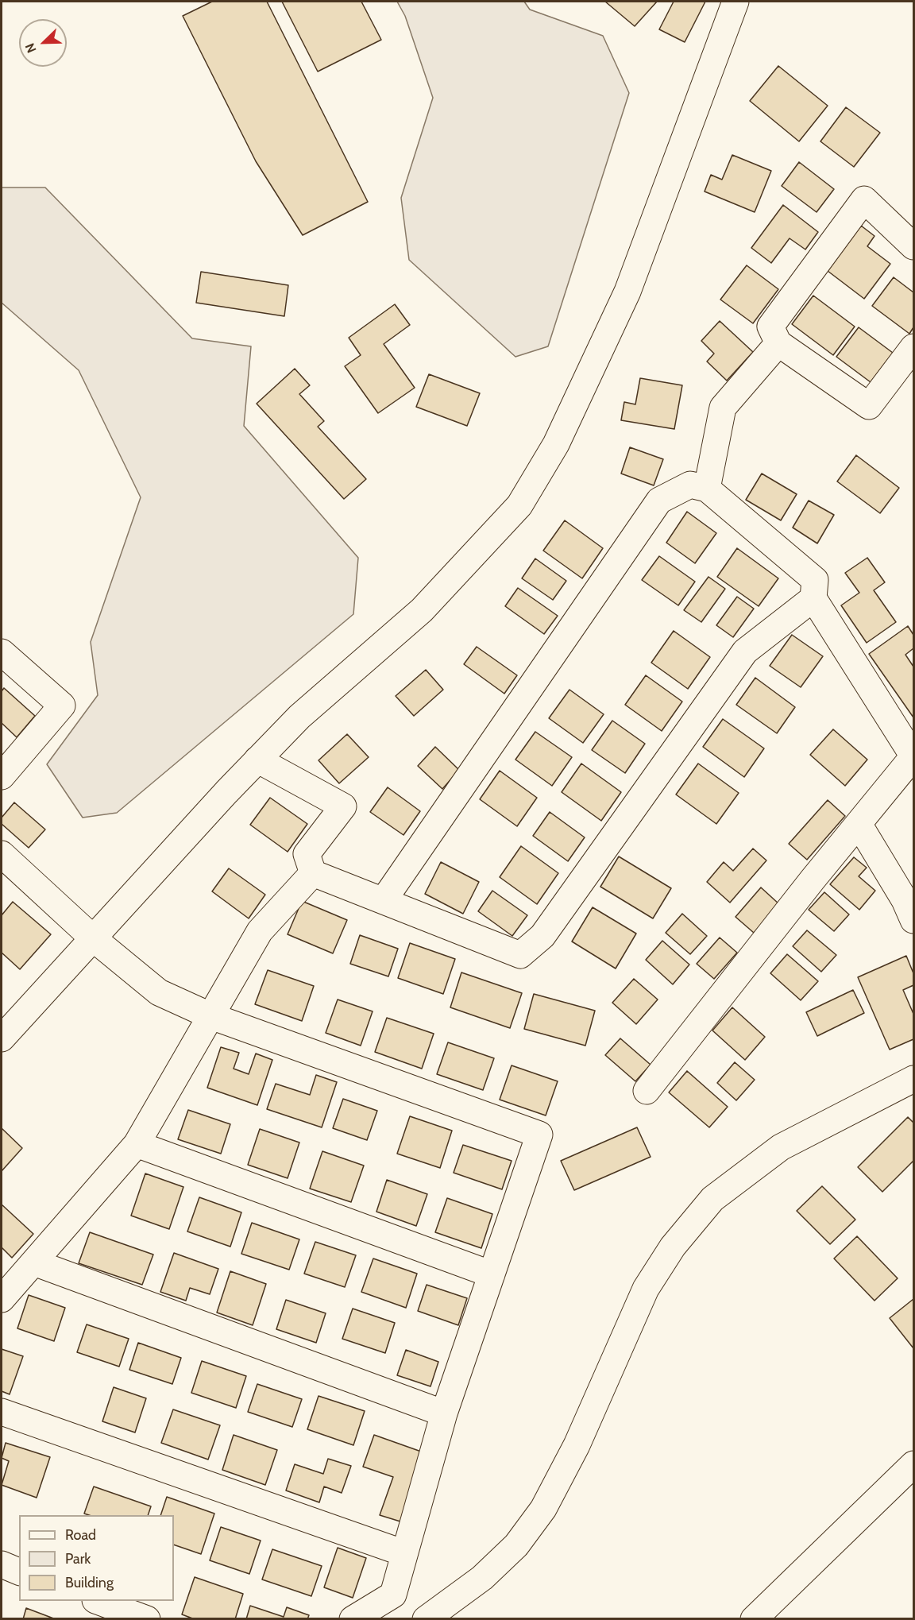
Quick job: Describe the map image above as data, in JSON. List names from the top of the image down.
{
  "legend": ["Road", "Park", "Building"],
  "north": "bottom left"
}
